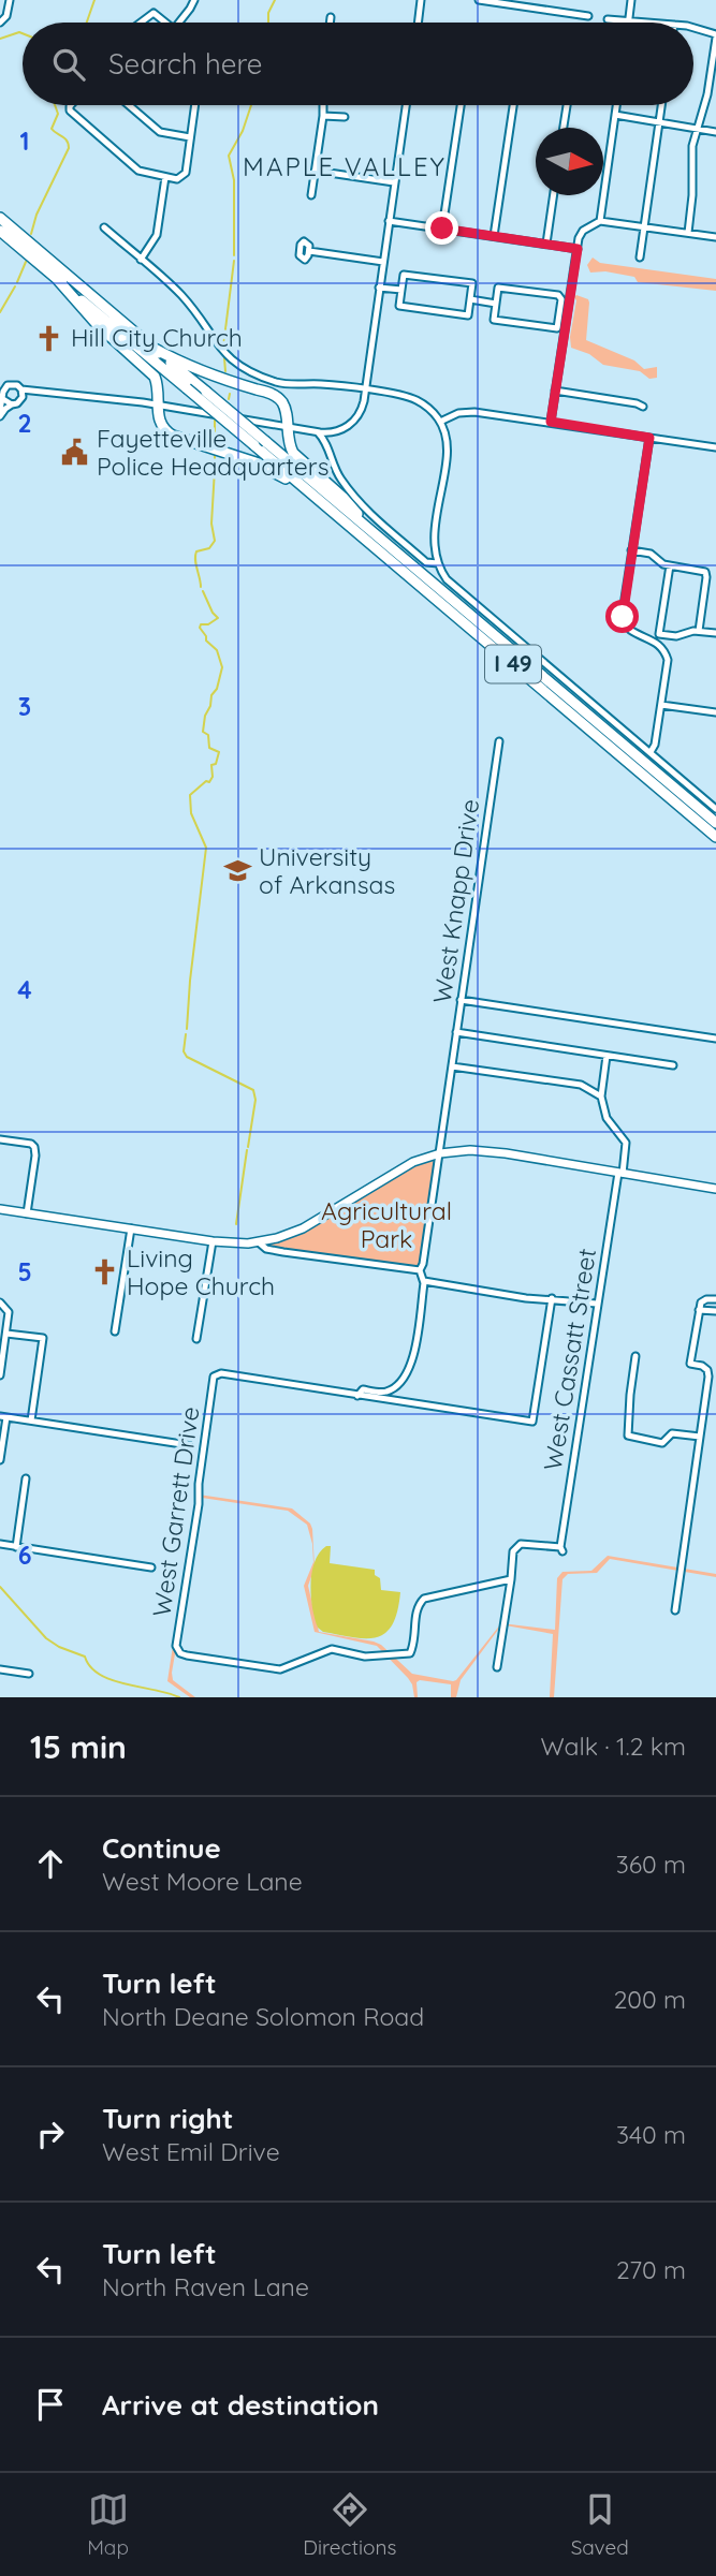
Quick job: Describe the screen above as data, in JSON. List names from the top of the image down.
{
  "streets": {
    "highway": ["I 49"],
    "street": ["West Knapp Drive", "West Cassatt Street", "West Garrett Drive"]
  },
  "crossings": [
    ["West Cassatt Street", "West Garrett Drive"]
  ],
  "districts": ["MAPLE VALLEY"],
  "parks": ["Agricultural Park"],
  "places": {
    "church": ["Hill City Church", "Living Hope Church"],
    "public building": ["Fayetteville Police Headquarters"],
    "school or university": ["University of Arkansas"]
  },
  "north": "right",
  "page": {
    "search": "Search here",
    "heading": ["15 min", "Walk · 1.2 km"],
    "list": [
      ["Continue", "West Moore Lane", "360 m"],
      ["Turn left", "North Deane Solomon Road", "200 m"],
      ["Turn right", "West Emil Drive", "340 m"],
      ["Turn left", "North Raven Lane", "270 m"],
      "Arrive at destination"
    ],
    "nav": ["Map", "Directions", "Saved"]
  },
  "grid": {
    "rows": [
      "1",
      "2",
      "3",
      "4",
      "5",
      "6"
    ]
  }
}
